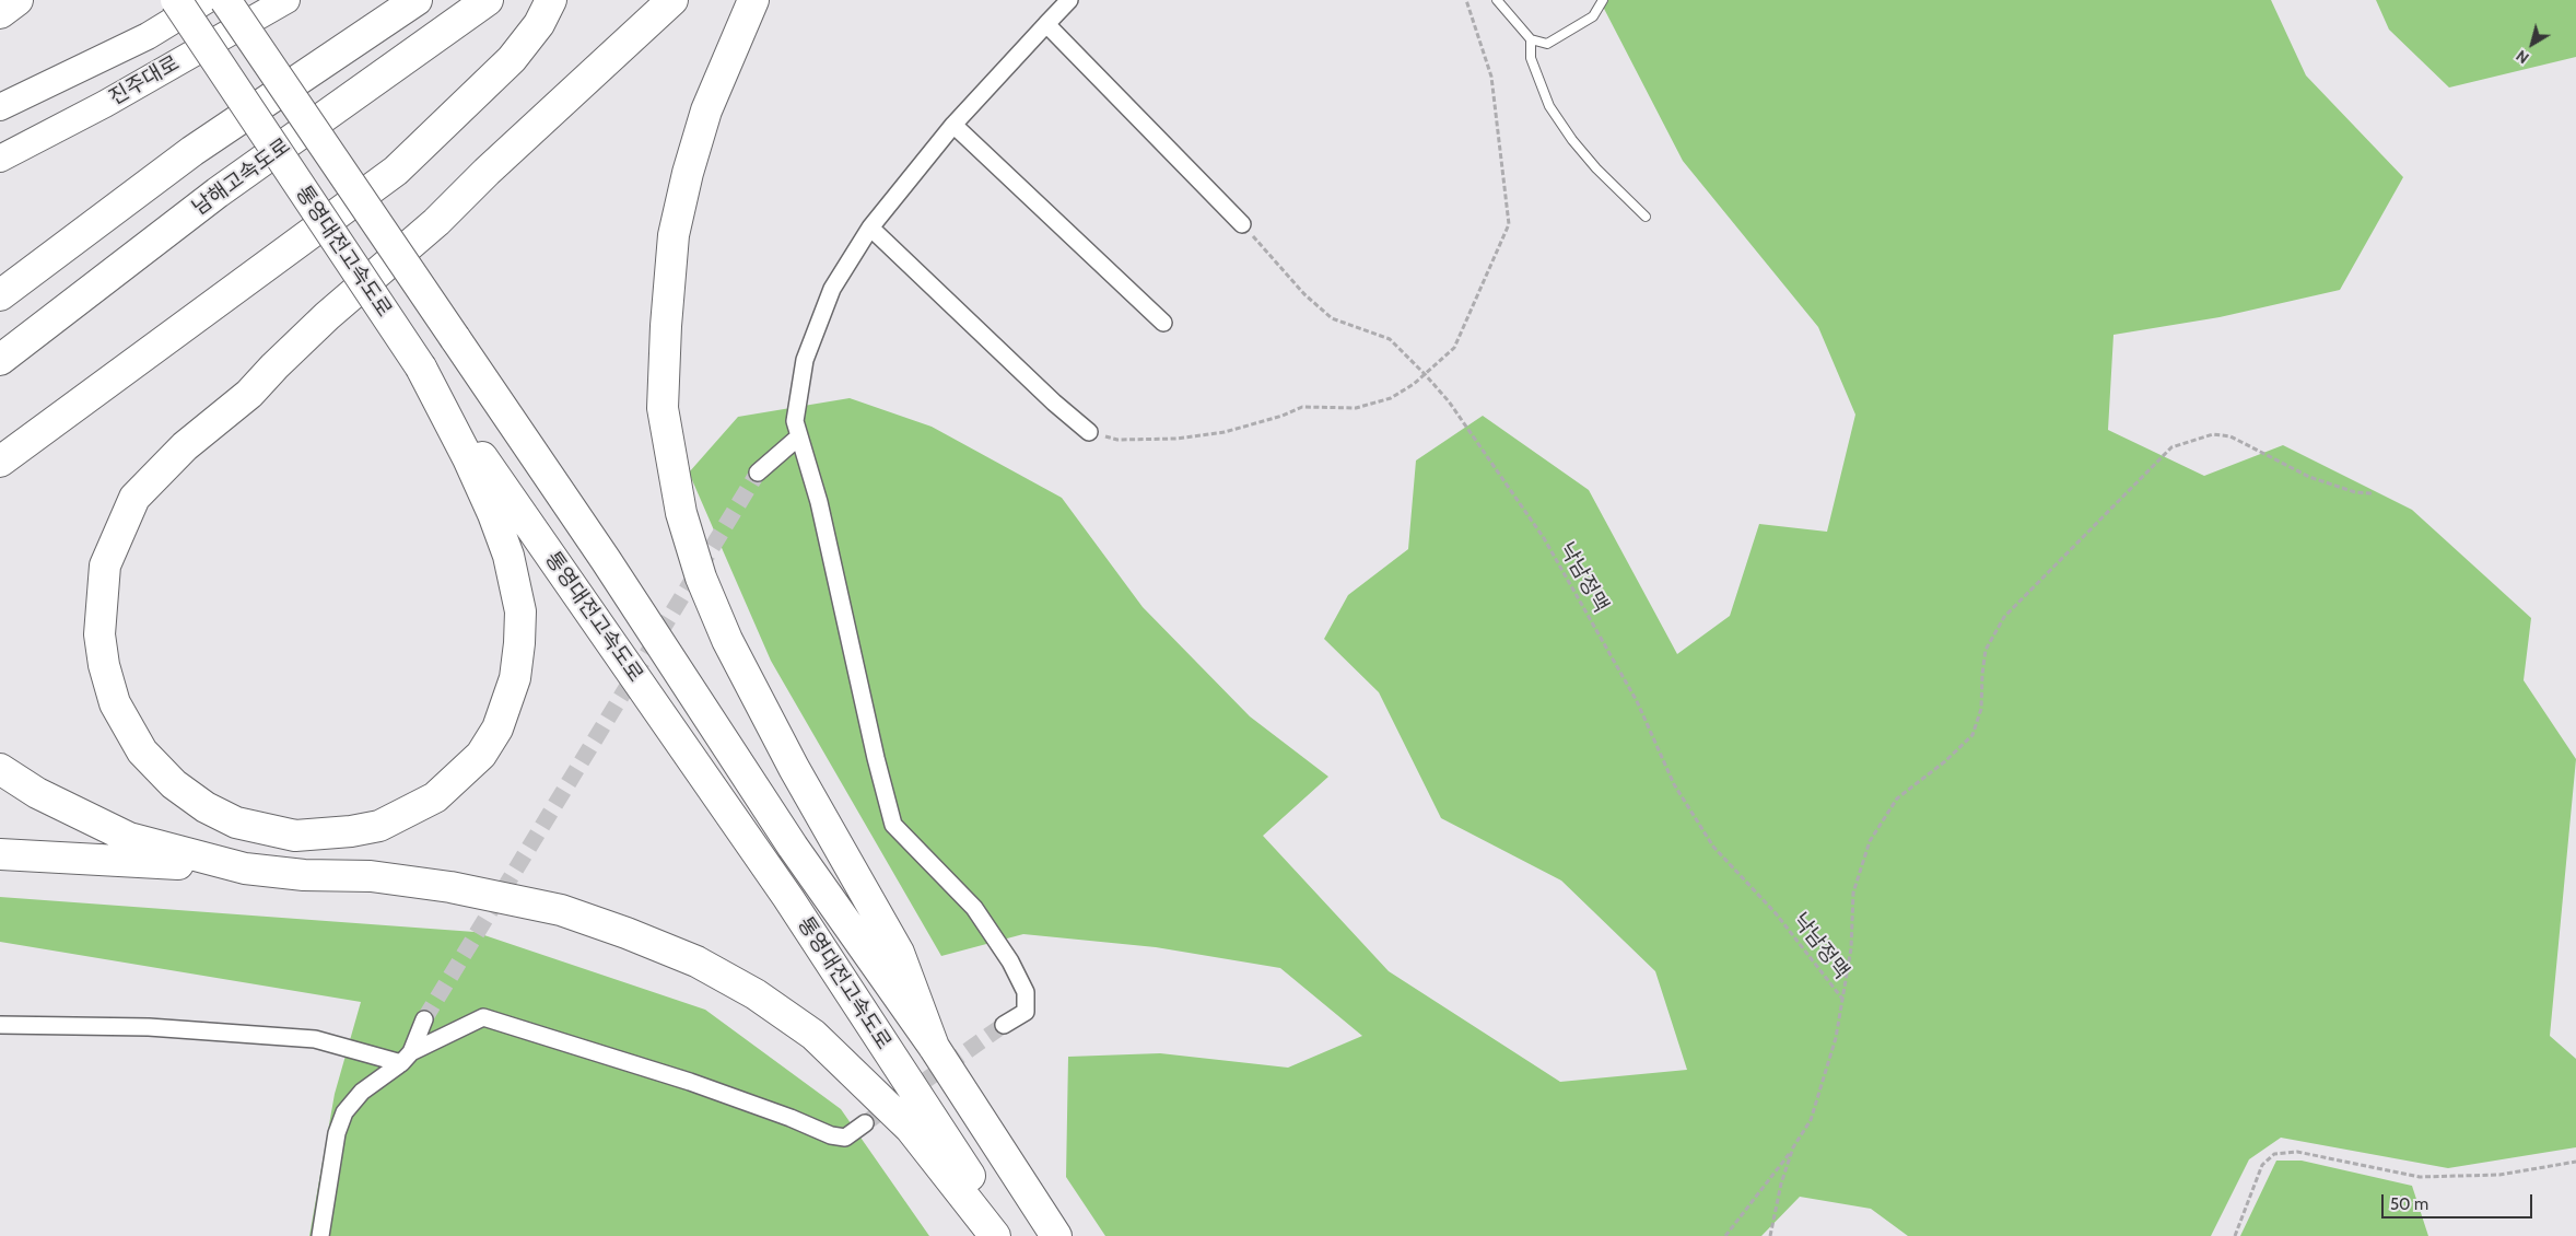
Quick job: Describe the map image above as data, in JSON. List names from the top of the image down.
{
  "streets": {
    "highway": ["남해고속도로", "통영대전고속도로"],
    "main road": ["진주대로"],
    "path": ["낙남정맥"]
  },
  "scale_bar": "50 m",
  "north": "bottom left"
}
